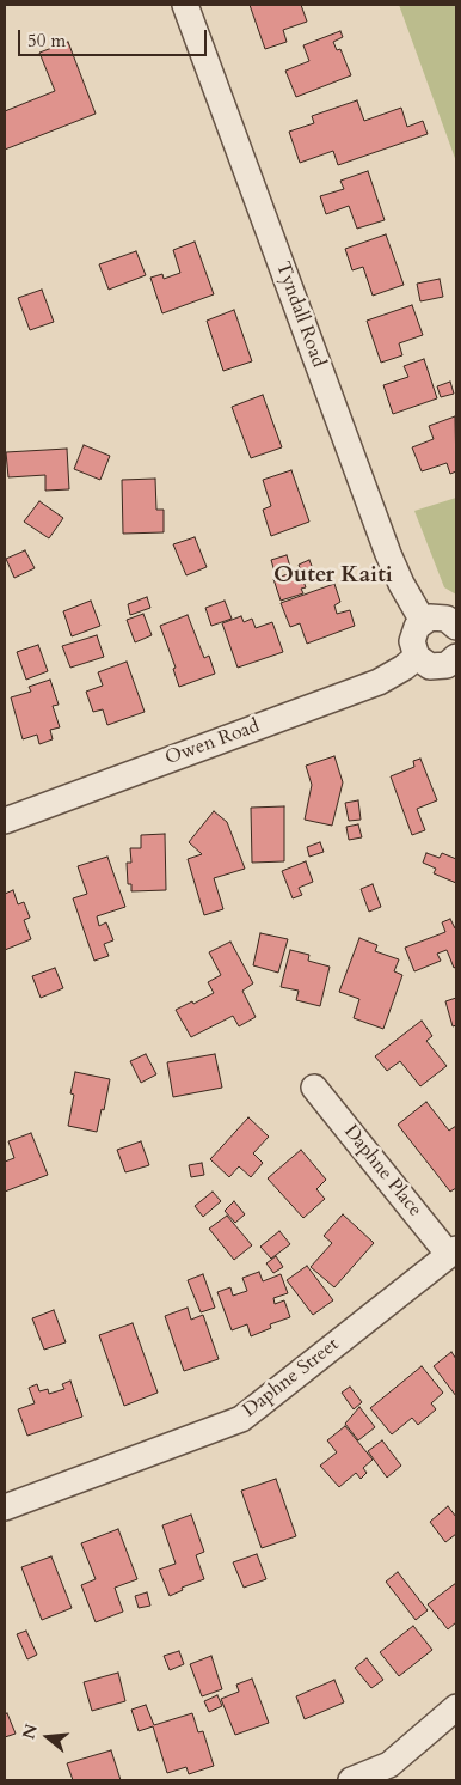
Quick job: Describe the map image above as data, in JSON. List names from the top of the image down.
{
  "streets": {
    "street": [
      "Tyndall Road",
      "Owen Road",
      "Daphne Place",
      "Daphne Street"
    ]
  },
  "crossings": [
    ["Daphne Place", "Daphne Street"]
  ],
  "districts": ["Outer Kaiti"],
  "scale_bar": "50 m",
  "north": "left"
}
